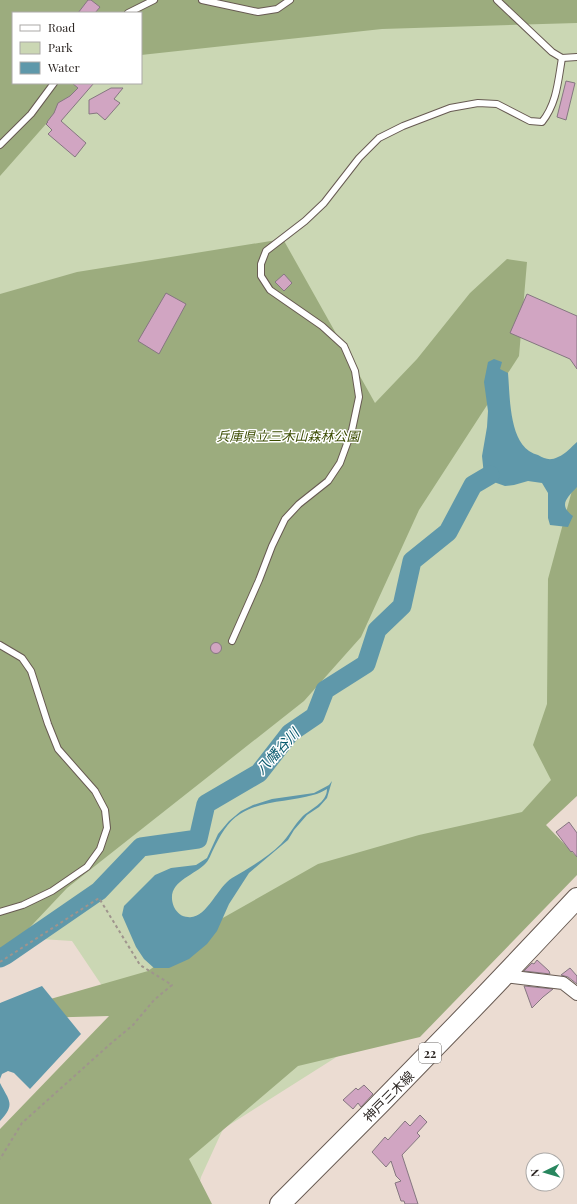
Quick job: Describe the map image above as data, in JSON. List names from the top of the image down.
{
  "streets": {
    "main road": ["22", "神戸三木線"]
  },
  "water": ["八幡谷川"],
  "parks": ["兵庫県立三木山森林公園"],
  "legend": ["Road", "Park", "Water"],
  "north": "left"
}
